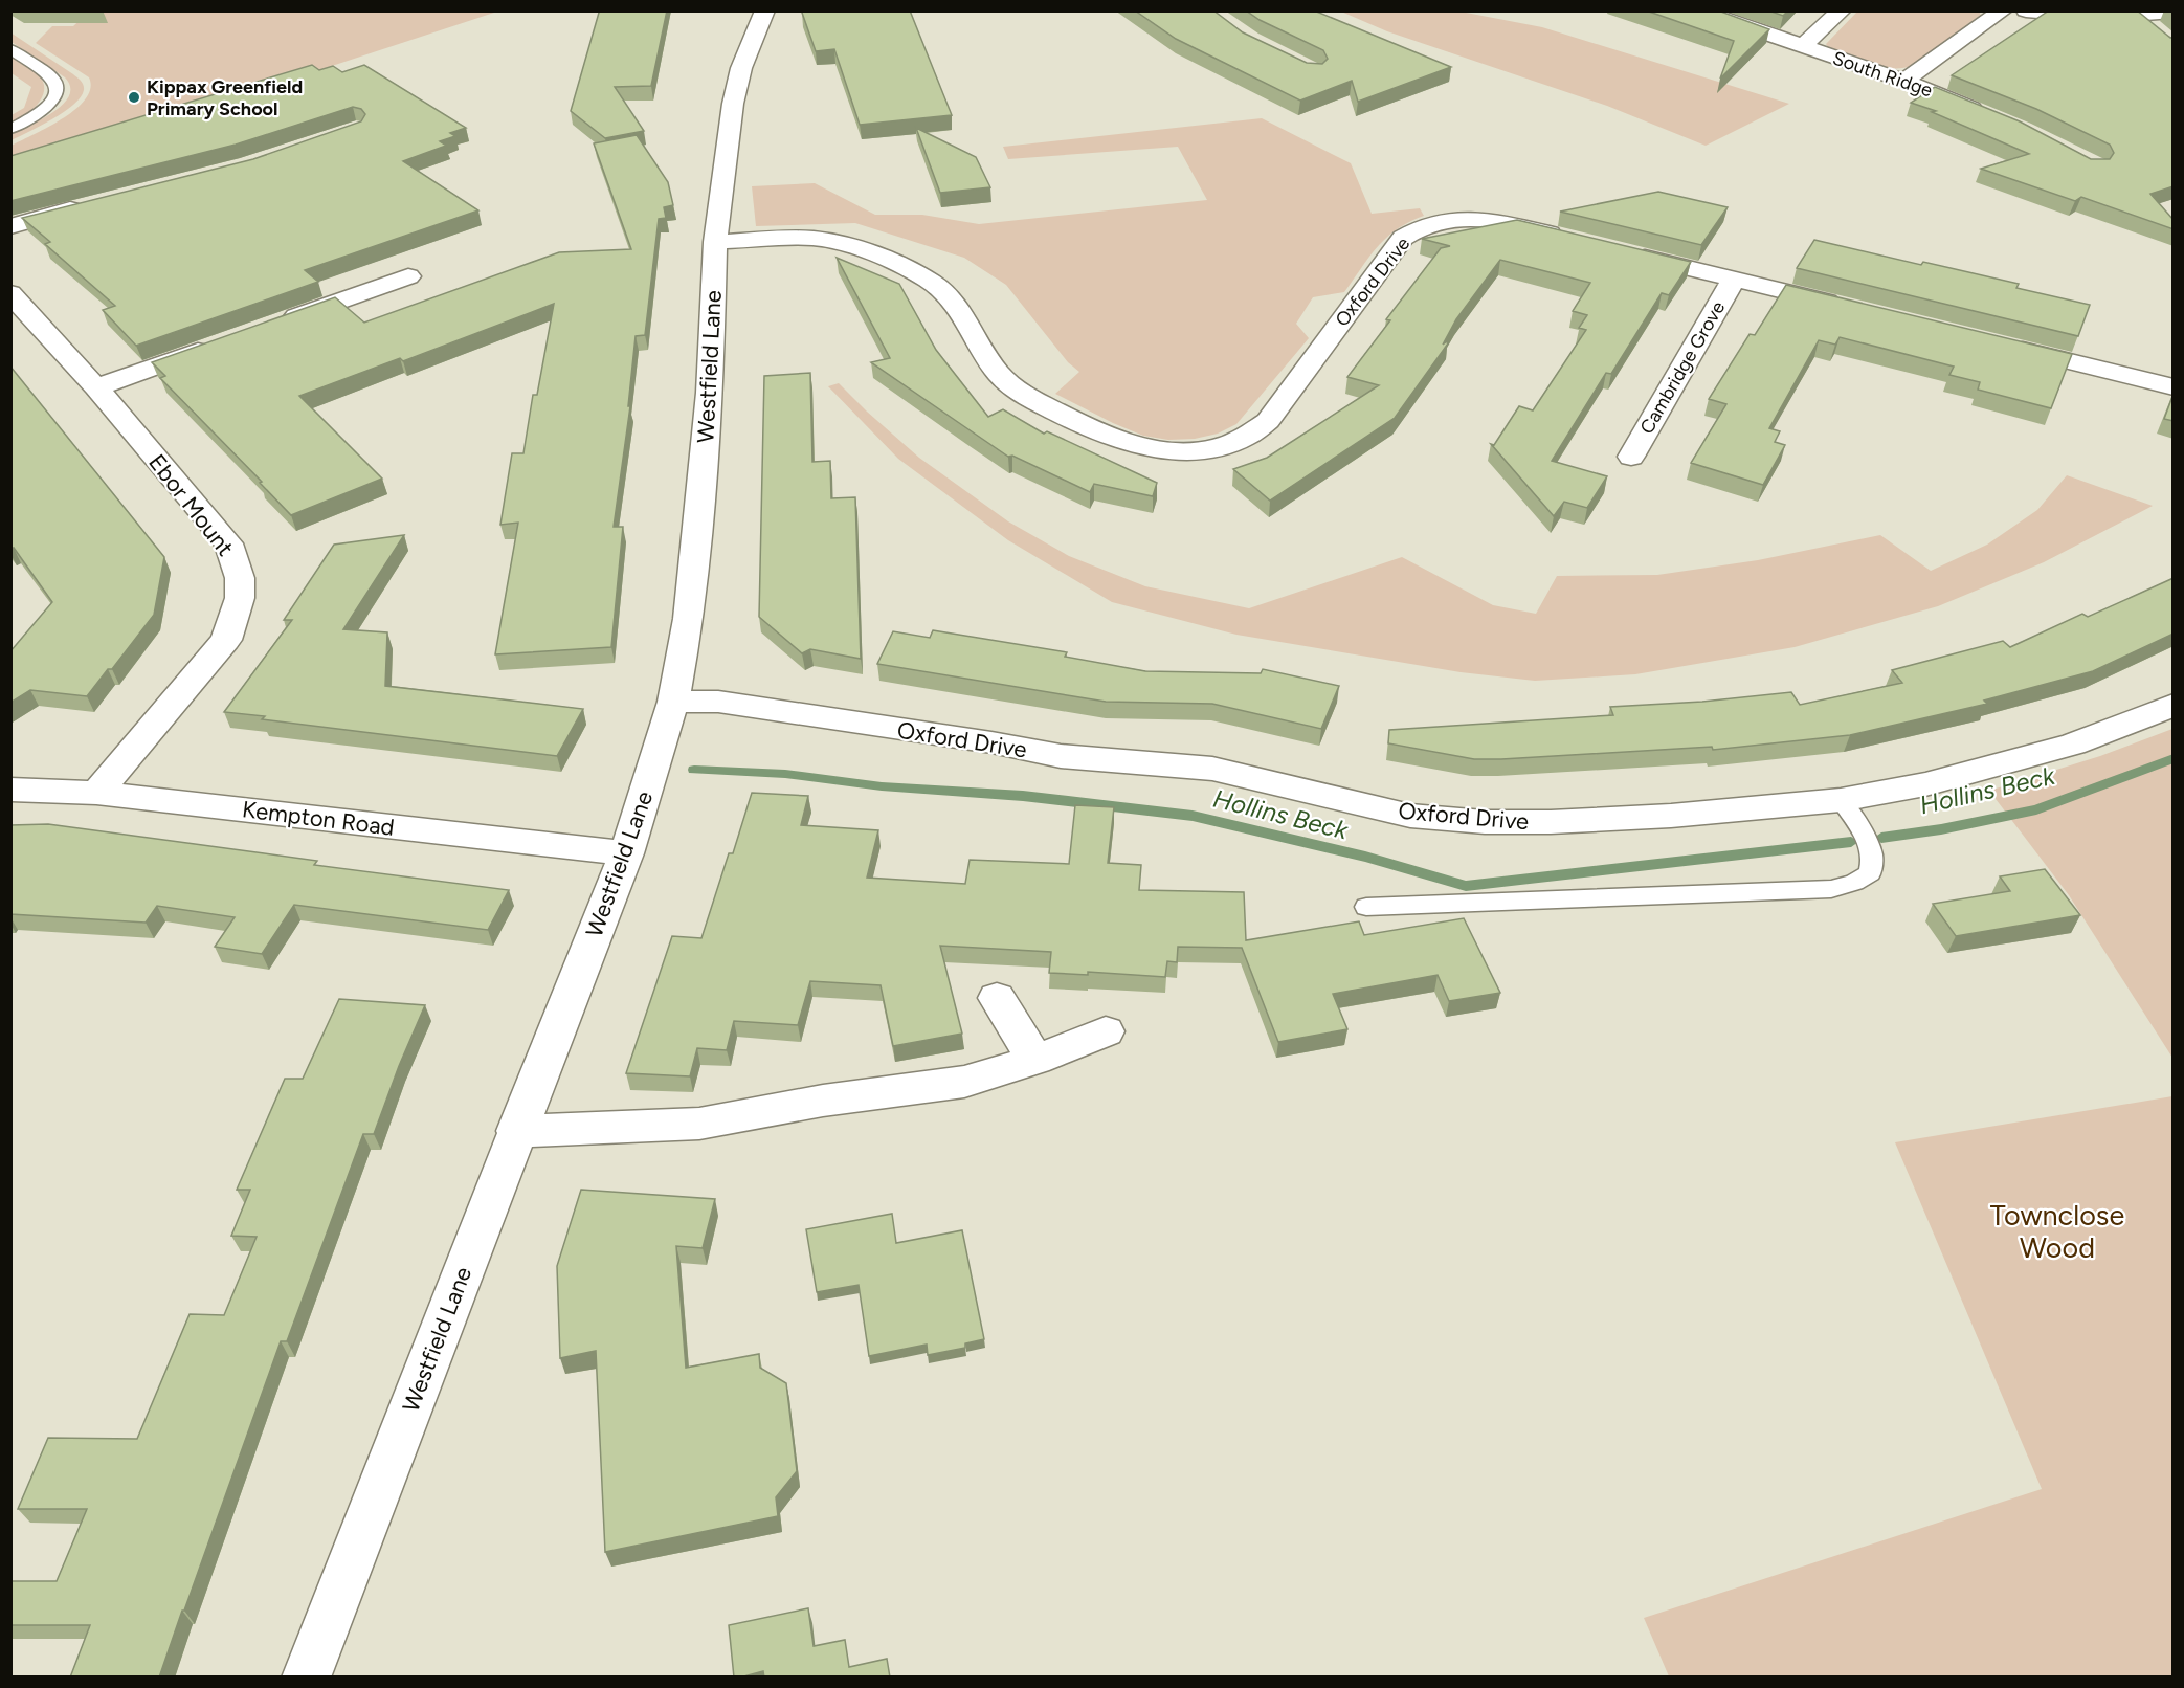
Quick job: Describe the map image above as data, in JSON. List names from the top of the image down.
{
  "streets": {
    "street": [
      "South Ridge",
      "Oxford Drive",
      "Westfield Lane",
      "Cambridge Grove",
      "Ebor Mount",
      "Kempton Road"
    ]
  },
  "crossings": [
    ["Oxford Drive", "Westfield Lane"],
    ["Westfield Lane", "Kempton Road"],
    ["Ebor Mount", "Kempton Road"]
  ],
  "water": ["Hollins Beck"],
  "parks": ["Townclose Wood"],
  "places": ["Kippax Greenfield Primary School"]
}
